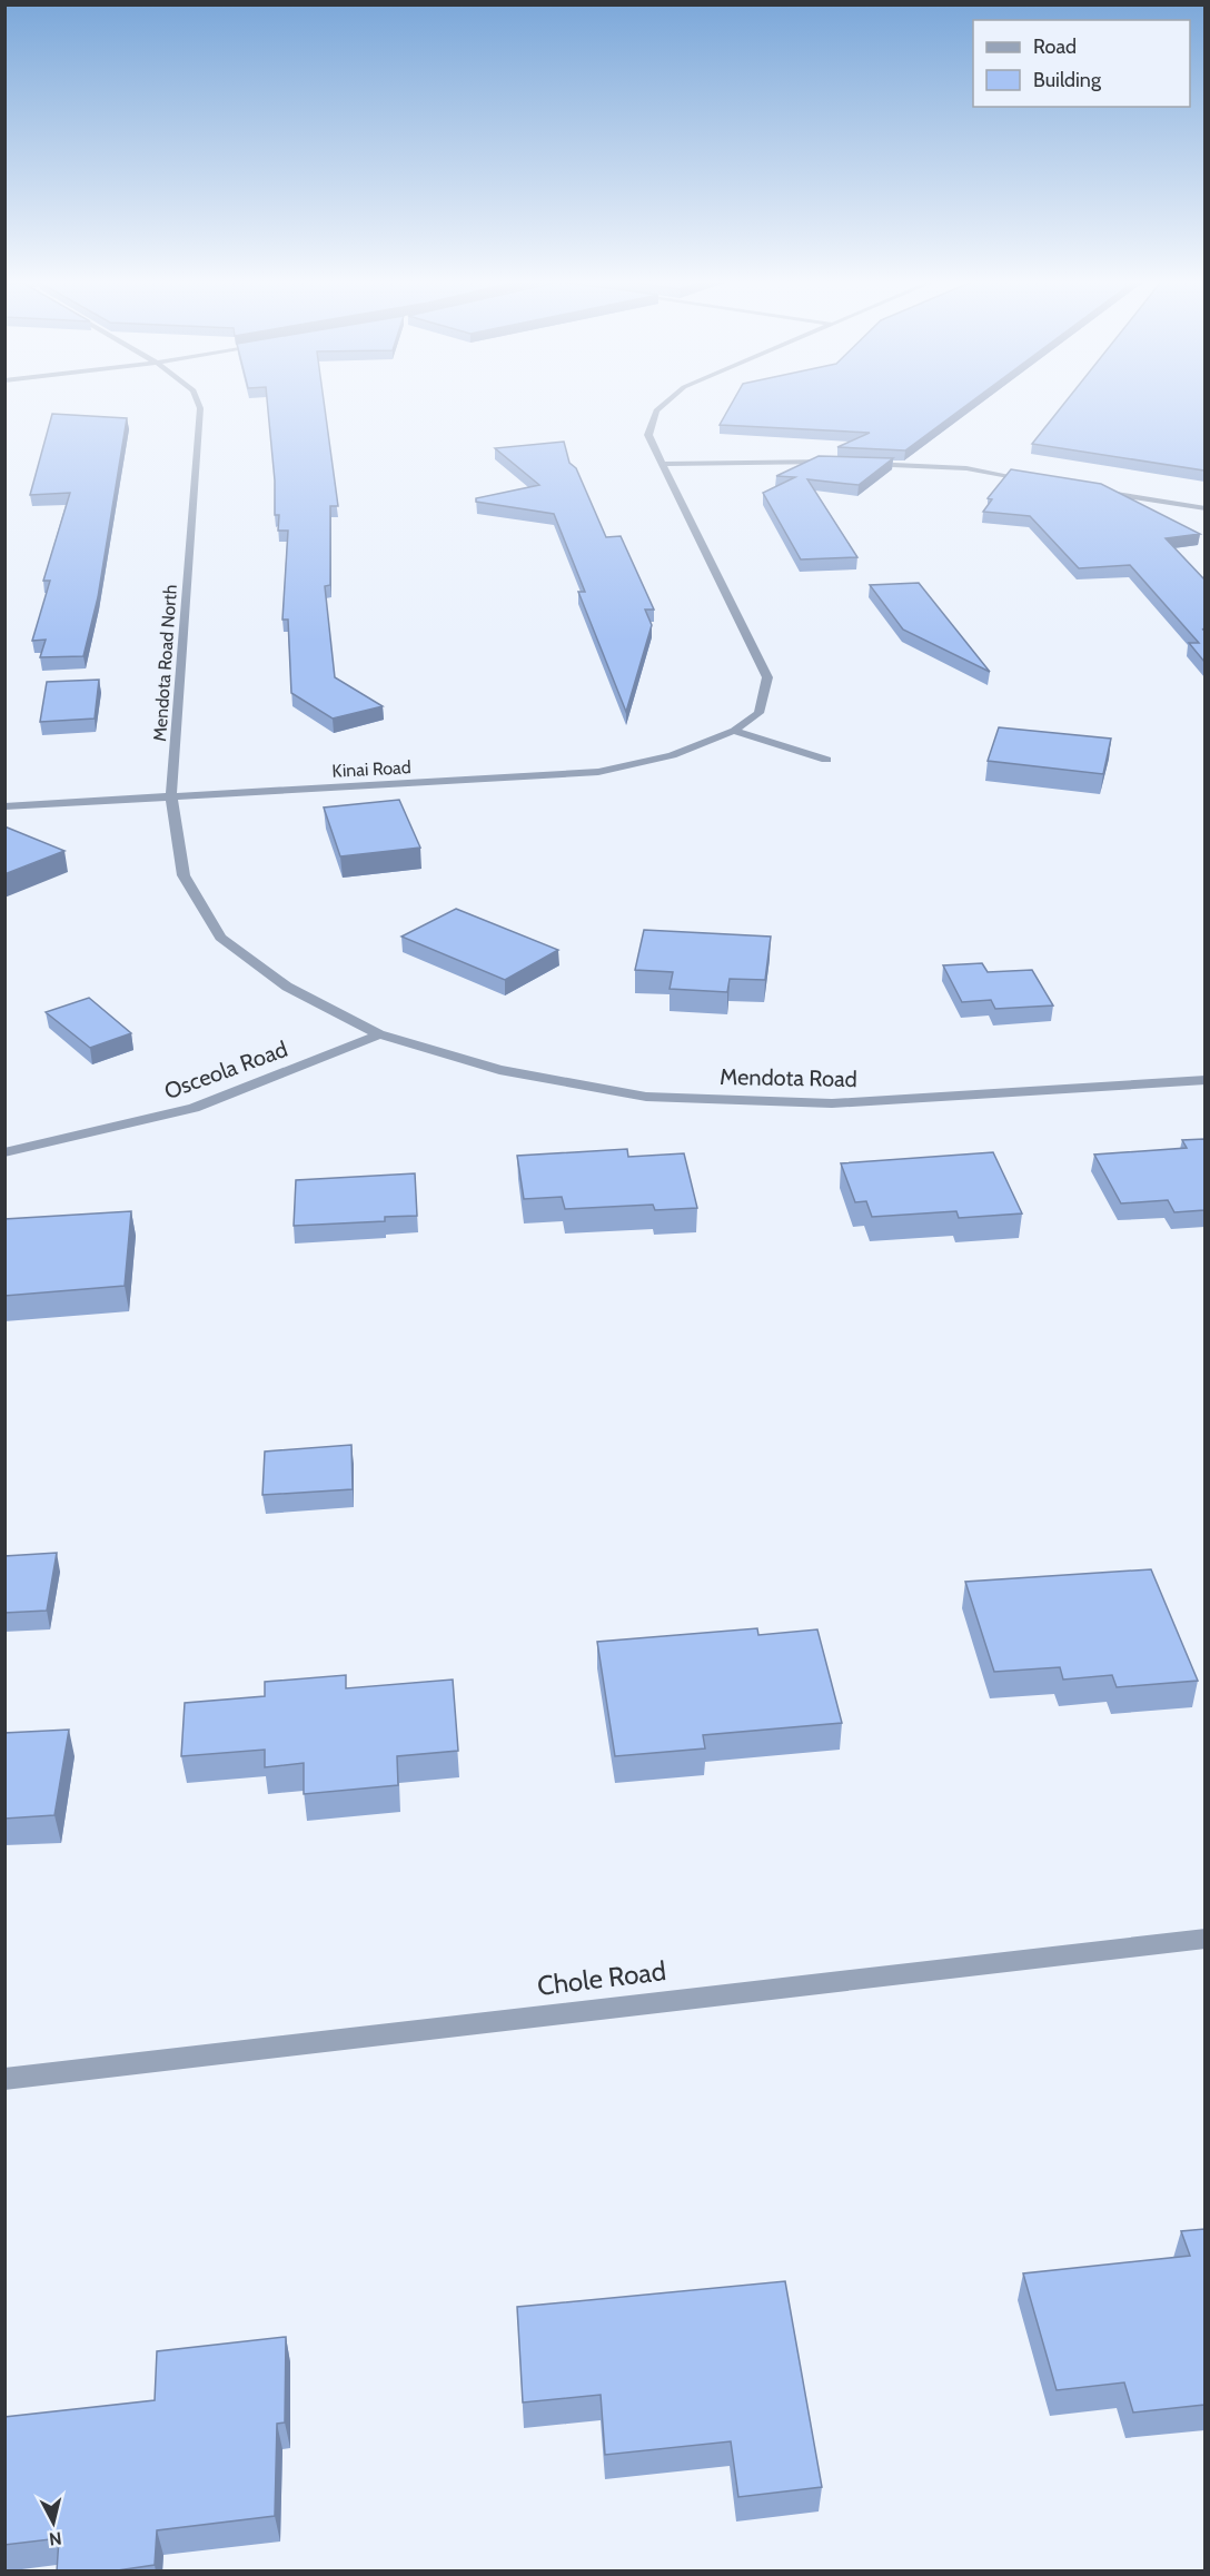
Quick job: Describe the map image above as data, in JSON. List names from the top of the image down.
{
  "streets": {
    "street": [
      "Mendota Road North",
      "Kinai Road",
      "Osceola Road",
      "Mendota Road",
      "Chole Road"
    ]
  },
  "crossings": [
    ["Mendota Road North", "Kinai Road"],
    ["Mendota Road North", "Osceola Road"],
    ["Mendota Road North", "Mendota Road"],
    ["Osceola Road", "Mendota Road"]
  ],
  "legend": ["Road", "Building"],
  "north": "bottom"
}
